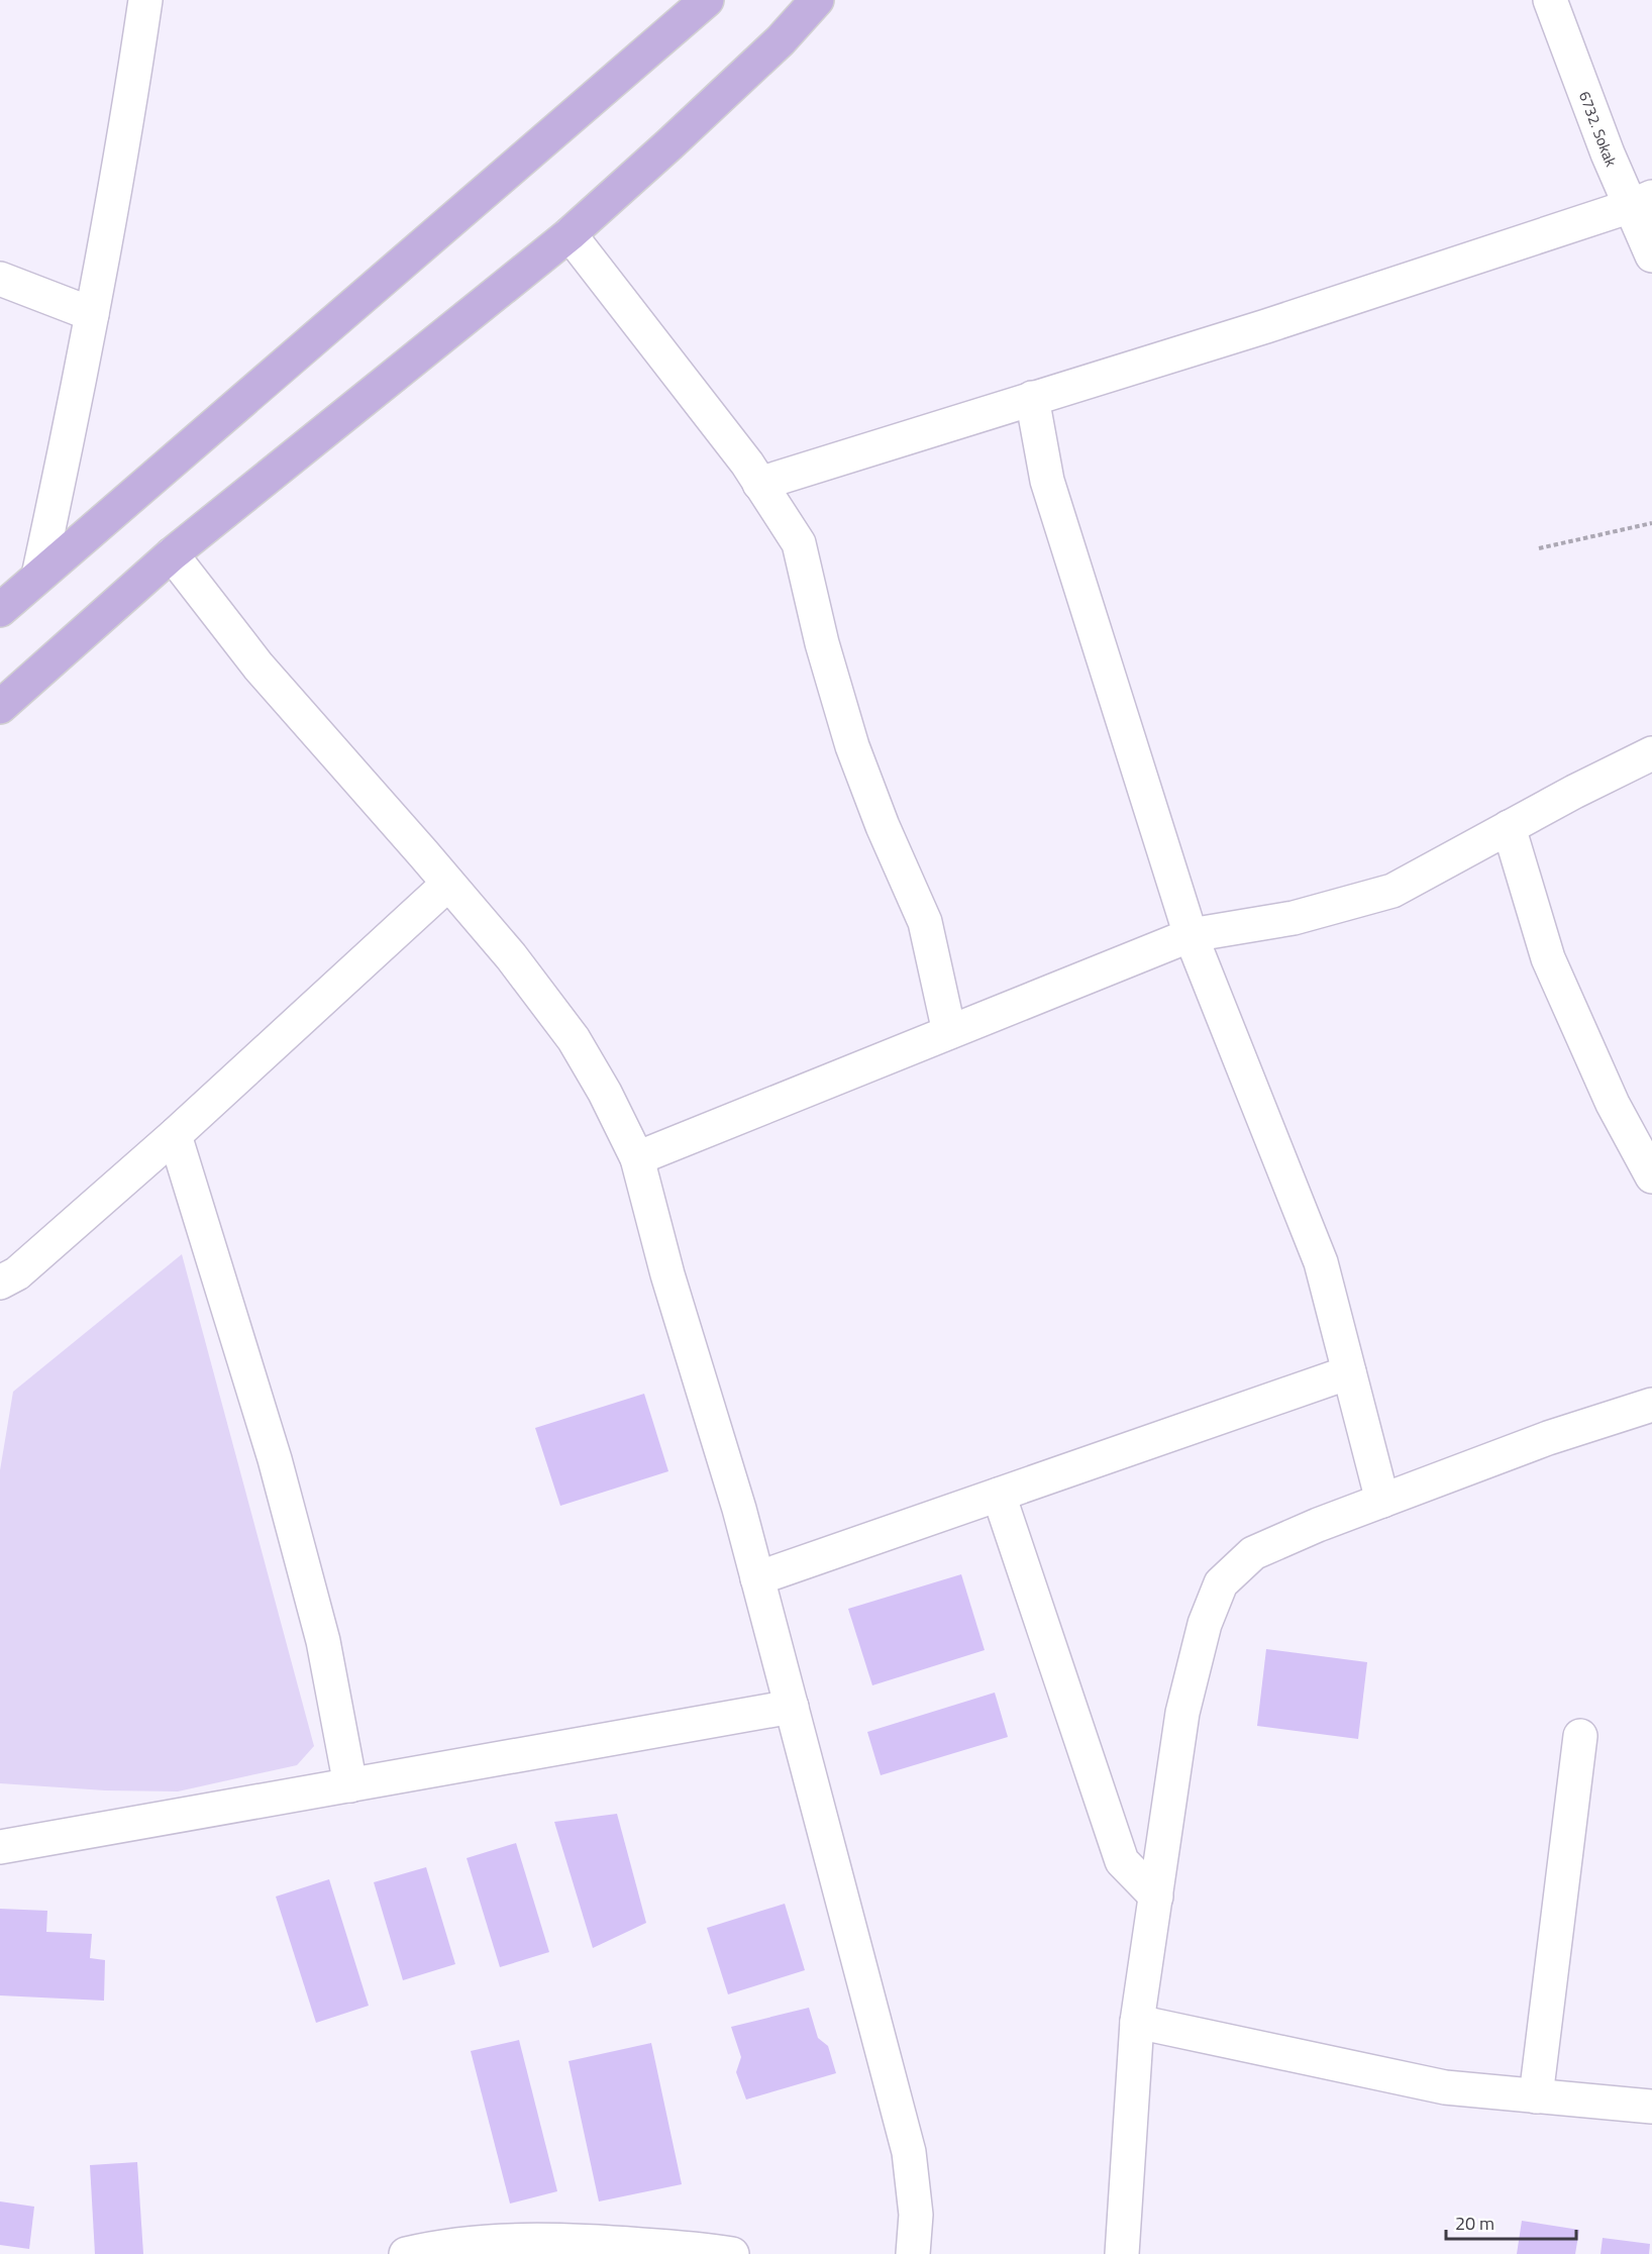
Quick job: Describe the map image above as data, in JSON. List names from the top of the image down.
{
  "streets": {
    "street": ["6732. Sokak"]
  },
  "scale_bar": "20 m"
}
